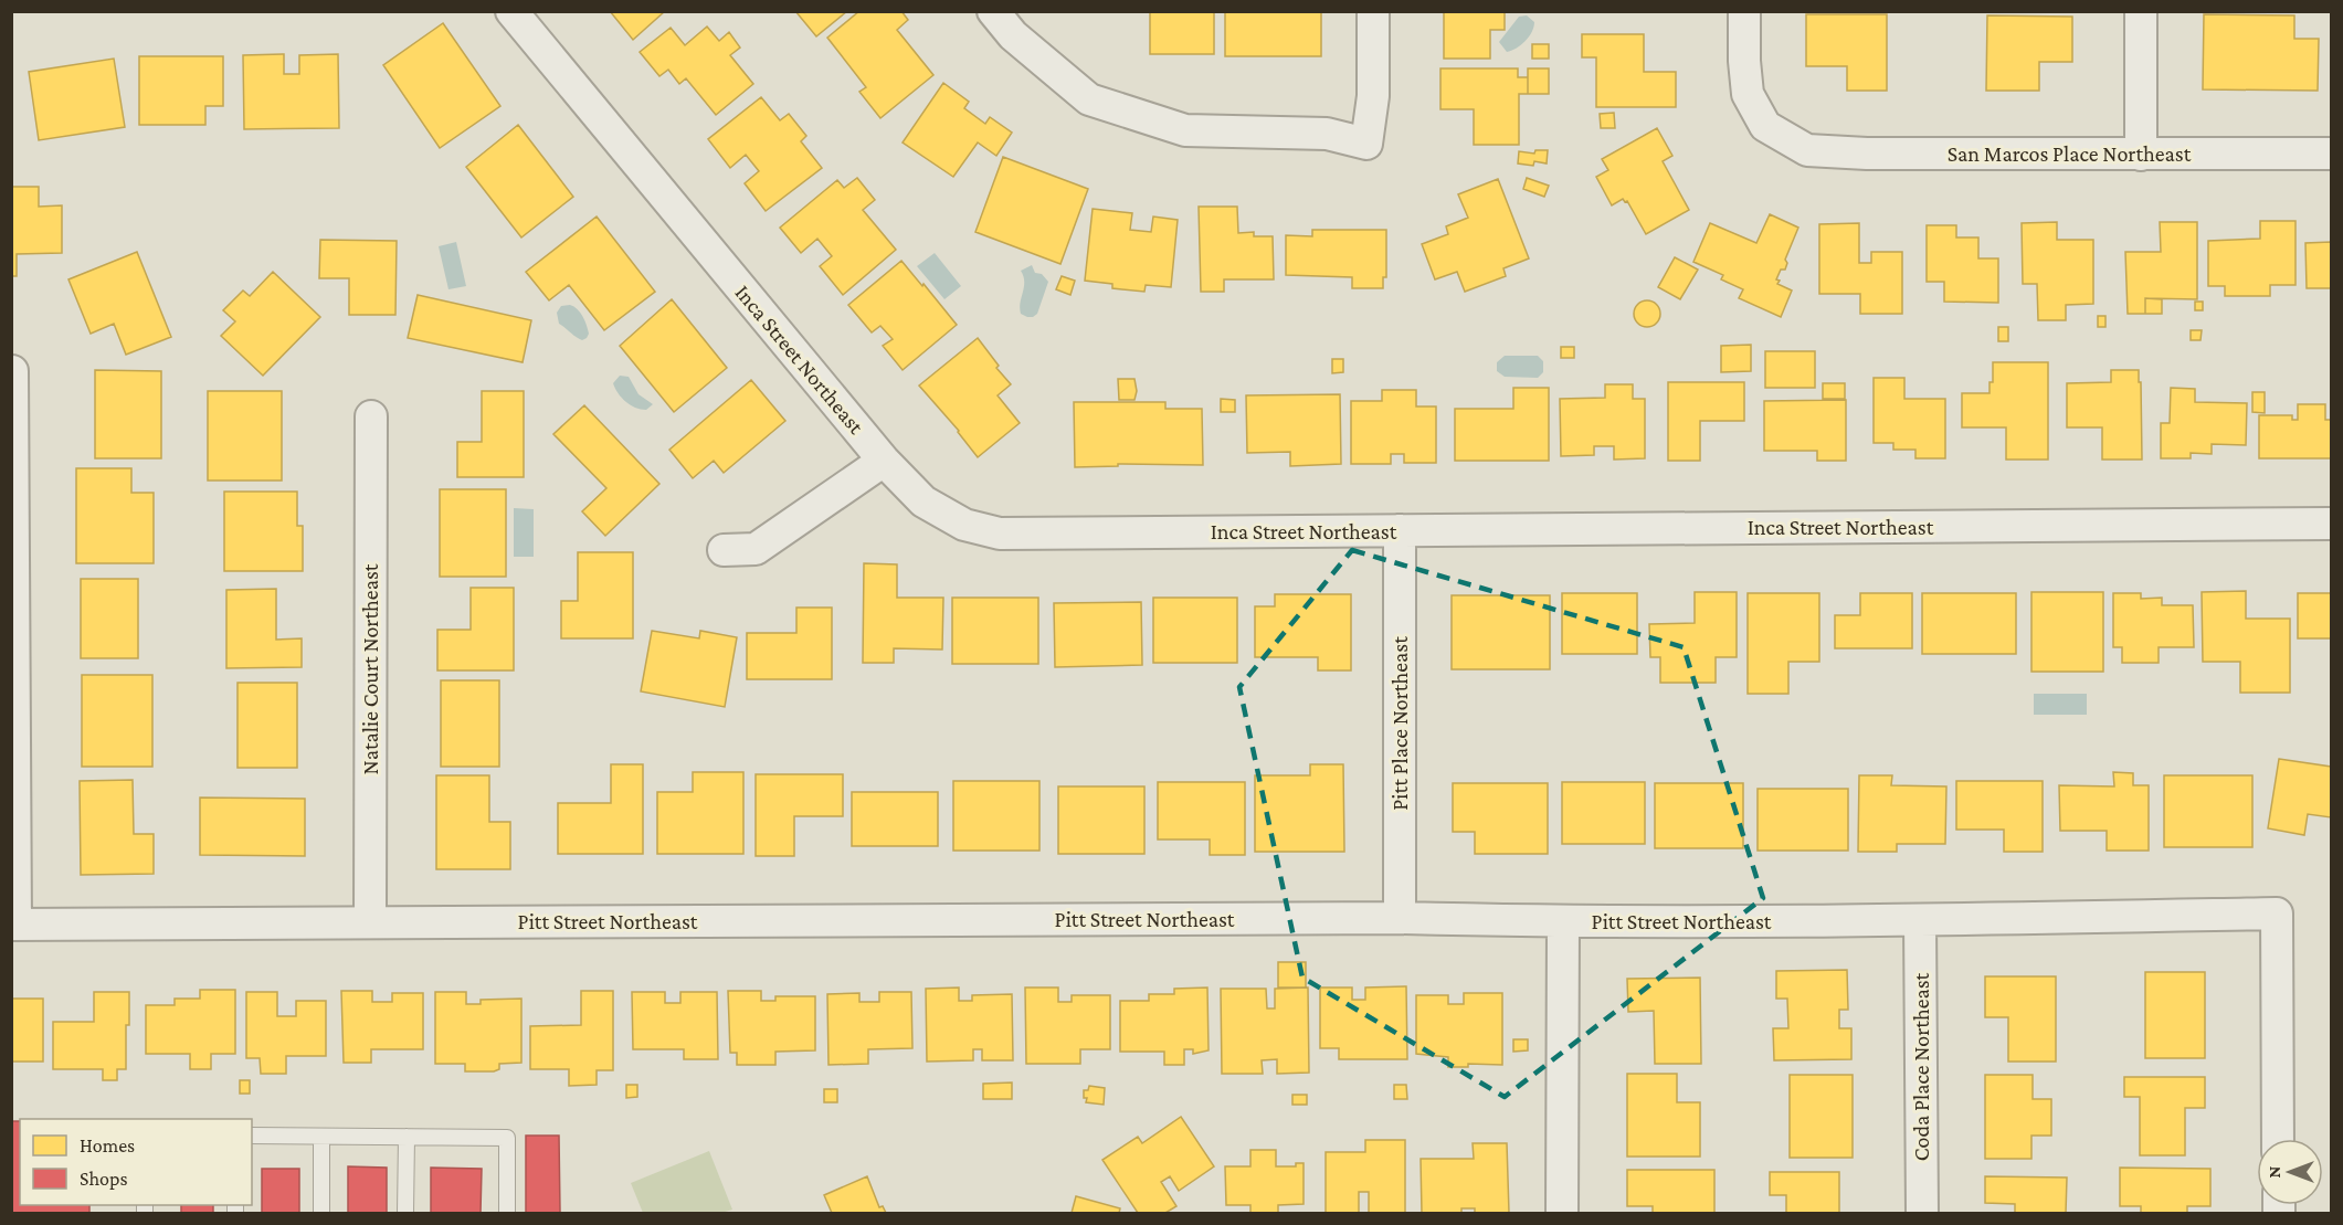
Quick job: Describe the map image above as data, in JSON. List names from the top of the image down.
{
  "streets": {
    "street": [
      "San Marcos Place Northeast",
      "Inca Street Northeast",
      "Natalie Court Northeast",
      "Pitt Place Northeast",
      "Pitt Street Northeast",
      "Coda Place Northeast"
    ]
  },
  "crossings": [
    ["Inca Street Northeast", "Pitt Place Northeast"],
    ["Natalie Court Northeast", "Pitt Street Northeast"],
    ["Pitt Place Northeast", "Pitt Street Northeast"],
    ["Pitt Street Northeast", "Coda Place Northeast"]
  ],
  "legend": ["Homes", "Shops"],
  "north": "left"
}
